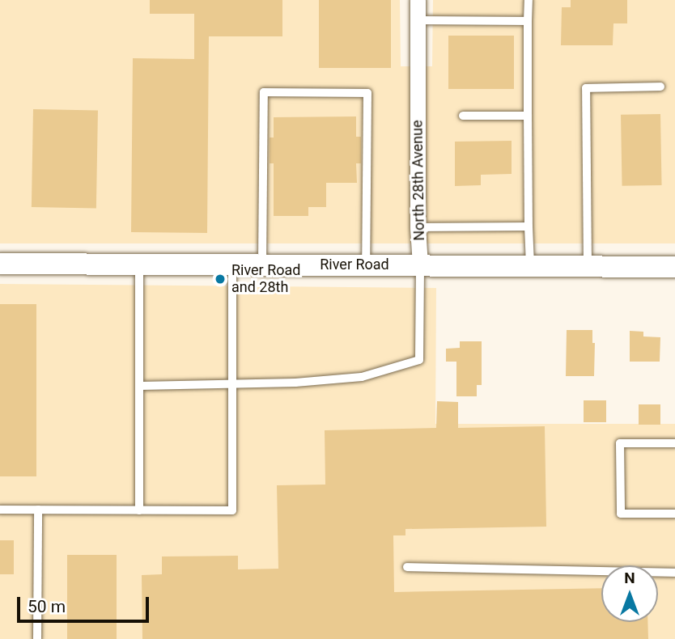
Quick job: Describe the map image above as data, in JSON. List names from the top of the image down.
{
  "streets": {
    "street": ["North 28th Avenue", "River Road"]
  },
  "crossings": [
    ["North 28th Avenue", "River Road"]
  ],
  "places": ["River Road and 28th"],
  "scale_bar": "50 m",
  "north": "top"
}
